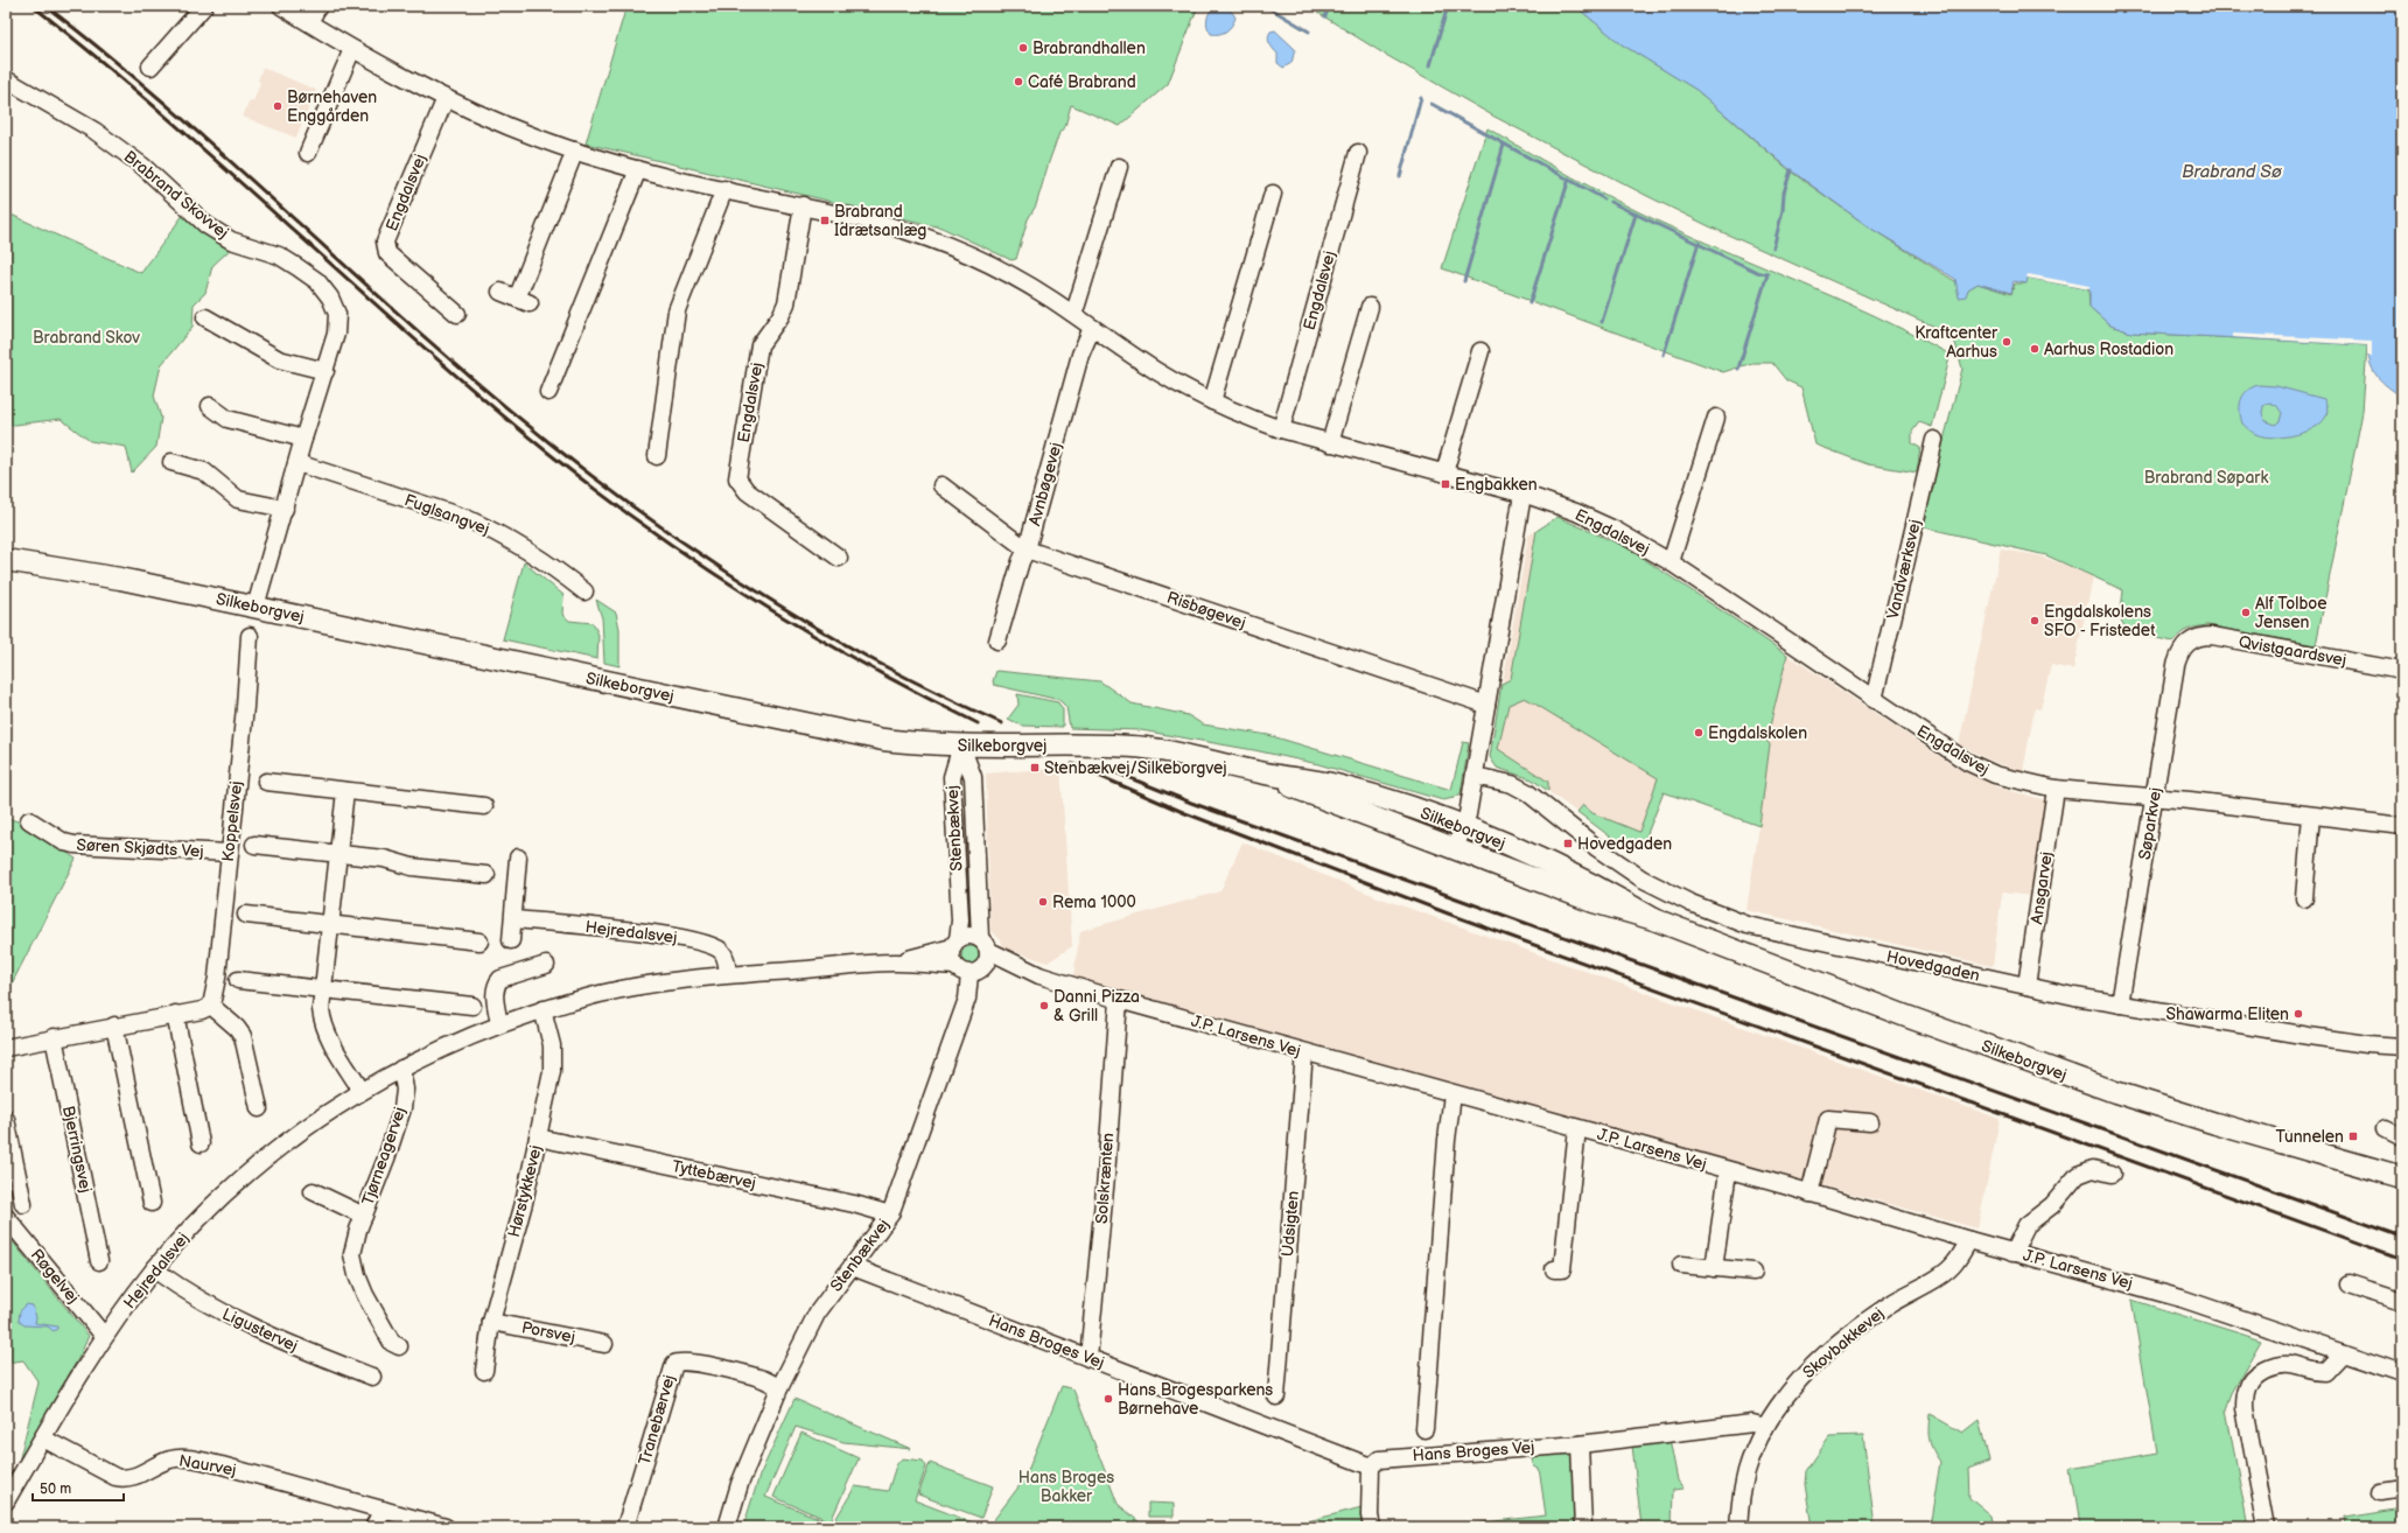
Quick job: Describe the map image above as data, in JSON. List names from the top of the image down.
{
  "streets": {
    "main road": ["Silkeborgvej"],
    "street": [
      "Engdalsvej",
      "Brabrand Skovvej",
      "Avnbøgevej",
      "Fuglsangvej",
      "Vandværksvej",
      "Risbøgevej",
      "Qvistgaardsvej",
      "Koppelsvej",
      "Søparkvej",
      "Stenbækvej",
      "Søren Skjødts Vej",
      "Ansgarvej",
      "Hejredalsvej",
      "Hovedgaden",
      "J.P. Larsens Vej",
      "Bjerringsvej",
      "Tjørneagervej",
      "Tyttebærvej",
      "Solskrænten",
      "Hørstykkevej",
      "Udsigten",
      "Røgelvej",
      "Ligustervej",
      "Porsvej",
      "Hans Broges Vej",
      "Skovbakkevej",
      "Tranebærvej",
      "Naurvej"
    ]
  },
  "crossings": [
    ["Engdalsvej", "Avnbøgevej"],
    ["Engdalsvej", "Vandværksvej"],
    ["Engdalsvej", "Søparkvej"],
    ["Engdalsvej", "Ansgarvej"],
    ["Avnbøgevej", "Risbøgevej"],
    ["Silkeborgvej", "Stenbækvej"],
    ["Qvistgaardsvej", "Søparkvej"],
    ["Koppelsvej", "Søren Skjødts Vej"],
    ["Søparkvej", "Hovedgaden"],
    ["Stenbækvej", "Hejredalsvej"],
    ["Stenbækvej", "J.P. Larsens Vej"],
    ["Stenbækvej", "Tyttebærvej"],
    ["Stenbækvej", "Hans Broges Vej"],
    ["Stenbækvej", "Tranebærvej"],
    ["Ansgarvej", "Hovedgaden"],
    ["Hejredalsvej", "J.P. Larsens Vej"],
    ["Hejredalsvej", "Tjørneagervej"],
    ["Hejredalsvej", "Hørstykkevej"],
    ["Hejredalsvej", "Røgelvej"],
    ["Hejredalsvej", "Ligustervej"],
    ["Hejredalsvej", "Naurvej"],
    ["J.P. Larsens Vej", "Solskrænten"],
    ["J.P. Larsens Vej", "Udsigten"],
    ["J.P. Larsens Vej", "Skovbakkevej"],
    ["Tyttebærvej", "Hørstykkevej"],
    ["Solskrænten", "Hans Broges Vej"],
    ["Hørstykkevej", "Porsvej"],
    ["Hans Broges Vej", "Skovbakkevej"]
  ],
  "water": ["Brabrand Sø"],
  "parks": ["Brabrand Skov", "Brabrand Søpark", "Hans Broges Bakker"],
  "places": {
    "other": [
      "Brabrandhallen",
      "Café Brabrand",
      "Børnehaven Enggården",
      "Kraftcenter Aarhus",
      "Aarhus Rostadion",
      "Alf Tolboe Jensen",
      "Engdalskolens SFO - Fristedet",
      "Engdalskolen",
      "Rema 1000",
      "Danni Pizza & Grill",
      "Shawarma Eliten",
      "Hans Brogesparkens Børnehave"
    ],
    "transit": [
      "Brabrand Idrætsanlæg",
      "Engbakken",
      "Stenbækvej/Silkeborgvej",
      "Hovedgaden",
      "Tunnelen"
    ]
  },
  "scale_bar": "50 m"
}
